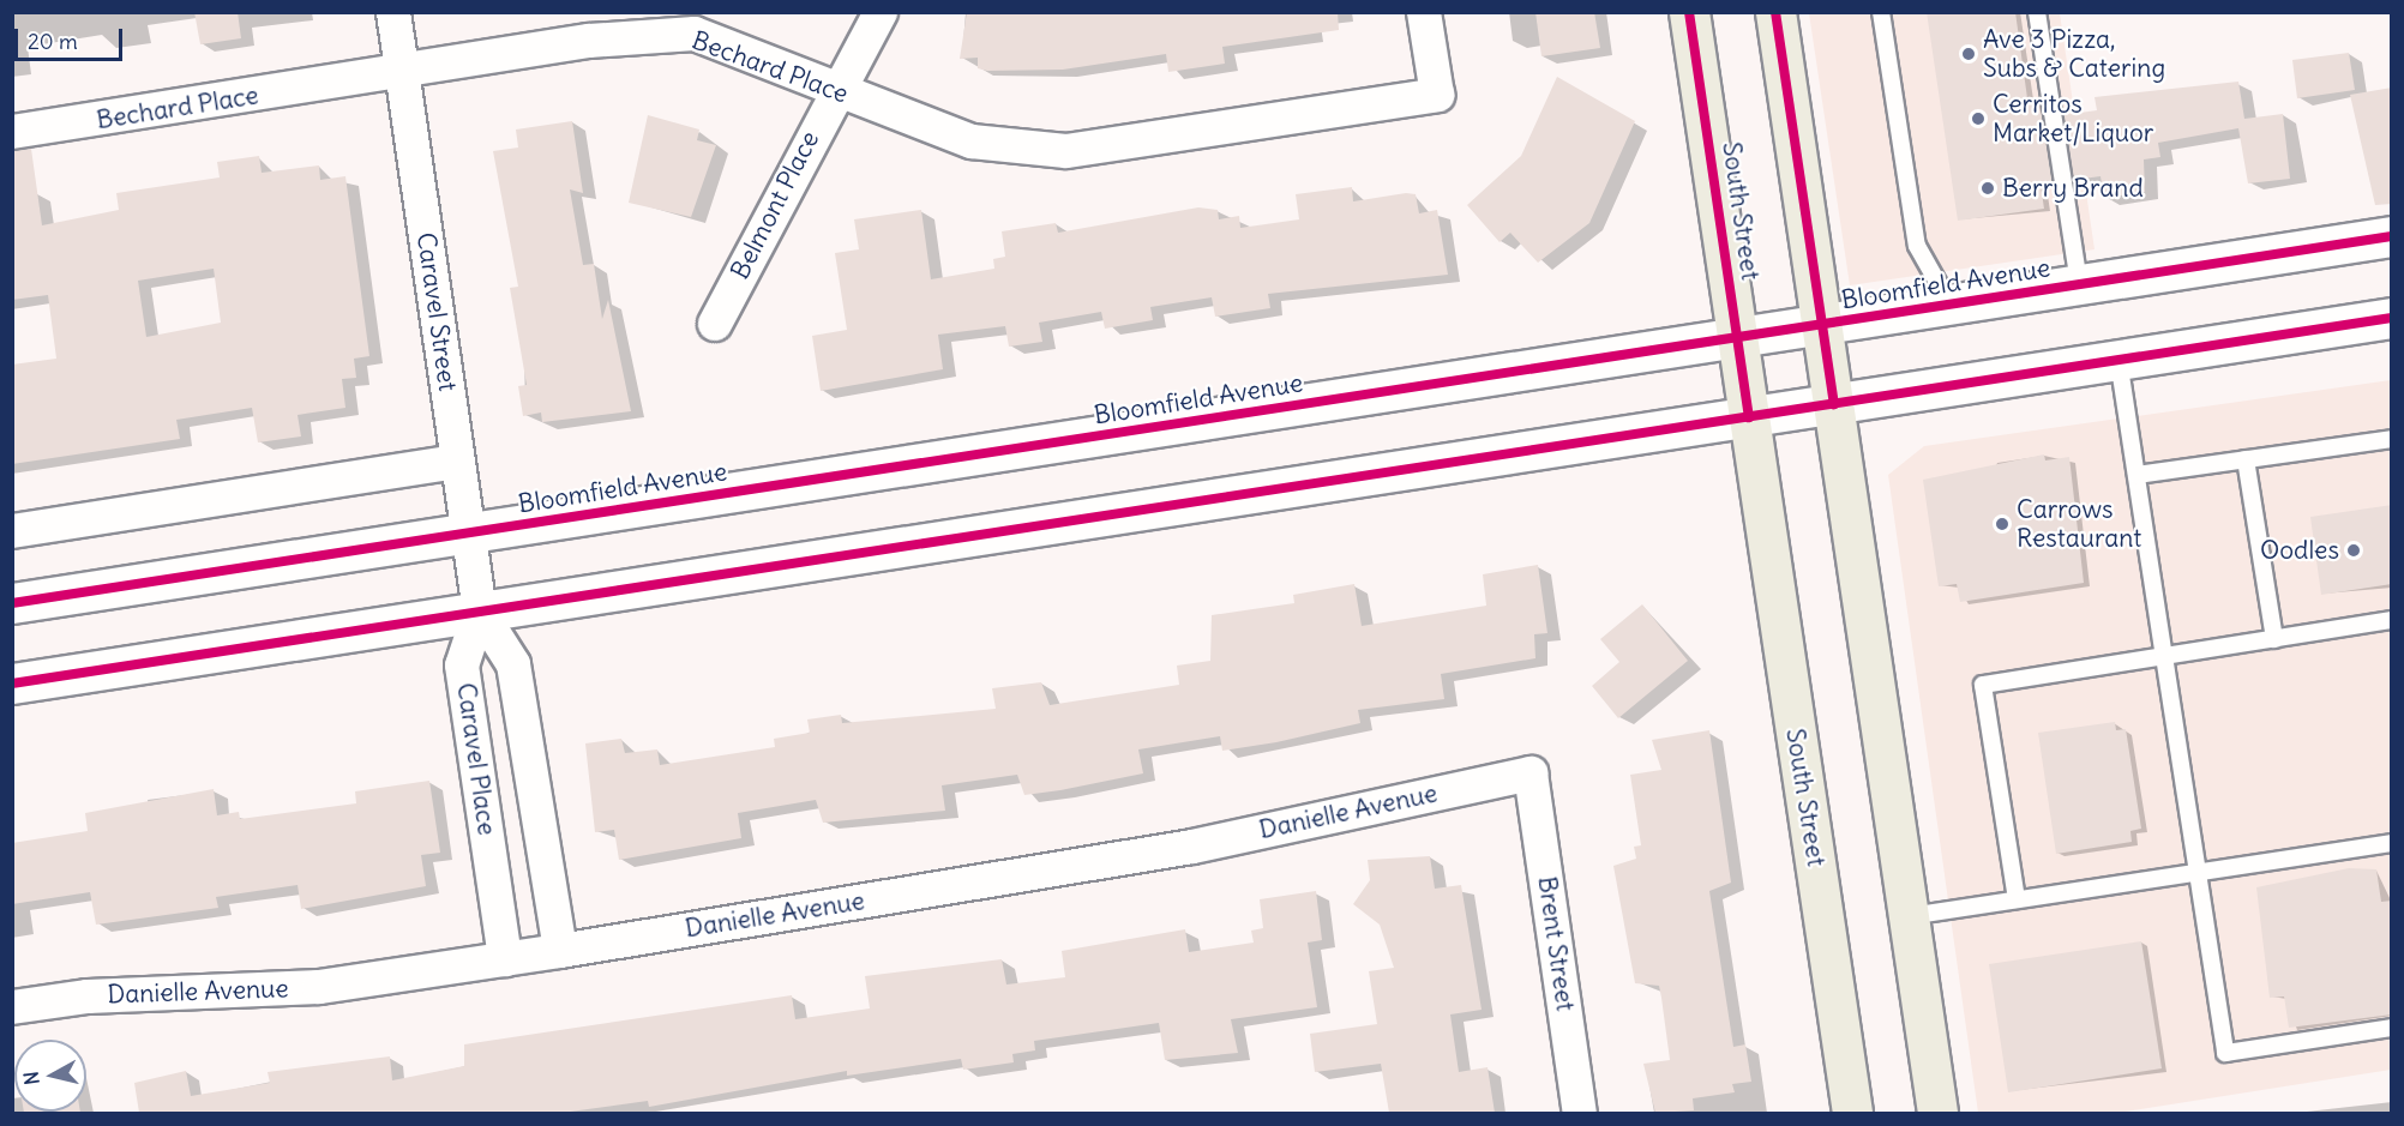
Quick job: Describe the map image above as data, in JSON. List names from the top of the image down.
{
  "streets": {
    "main road": ["South Street"],
    "street": [
      "Bechard Place",
      "Belmont Place",
      "Bloomfield Avenue",
      "Caravel Street",
      "Caravel Place",
      "Danielle Avenue",
      "Brent Street"
    ]
  },
  "crossings": [
    ["Bechard Place", "Belmont Place"],
    ["Bechard Place", "Caravel Street"],
    ["South Street", "Bloomfield Avenue"],
    ["Bloomfield Avenue", "Caravel Street"],
    ["Caravel Street", "Caravel Place"],
    ["Caravel Place", "Danielle Avenue"],
    ["Danielle Avenue", "Brent Street"]
  ],
  "places": [
    "Ave 3 Pizza, Subs & Catering",
    "Cerritos Market/Liquor",
    "Berry Brand",
    "Carrows Restaurant",
    "Oodles"
  ],
  "scale_bar": "20 m",
  "north": "left"
}
